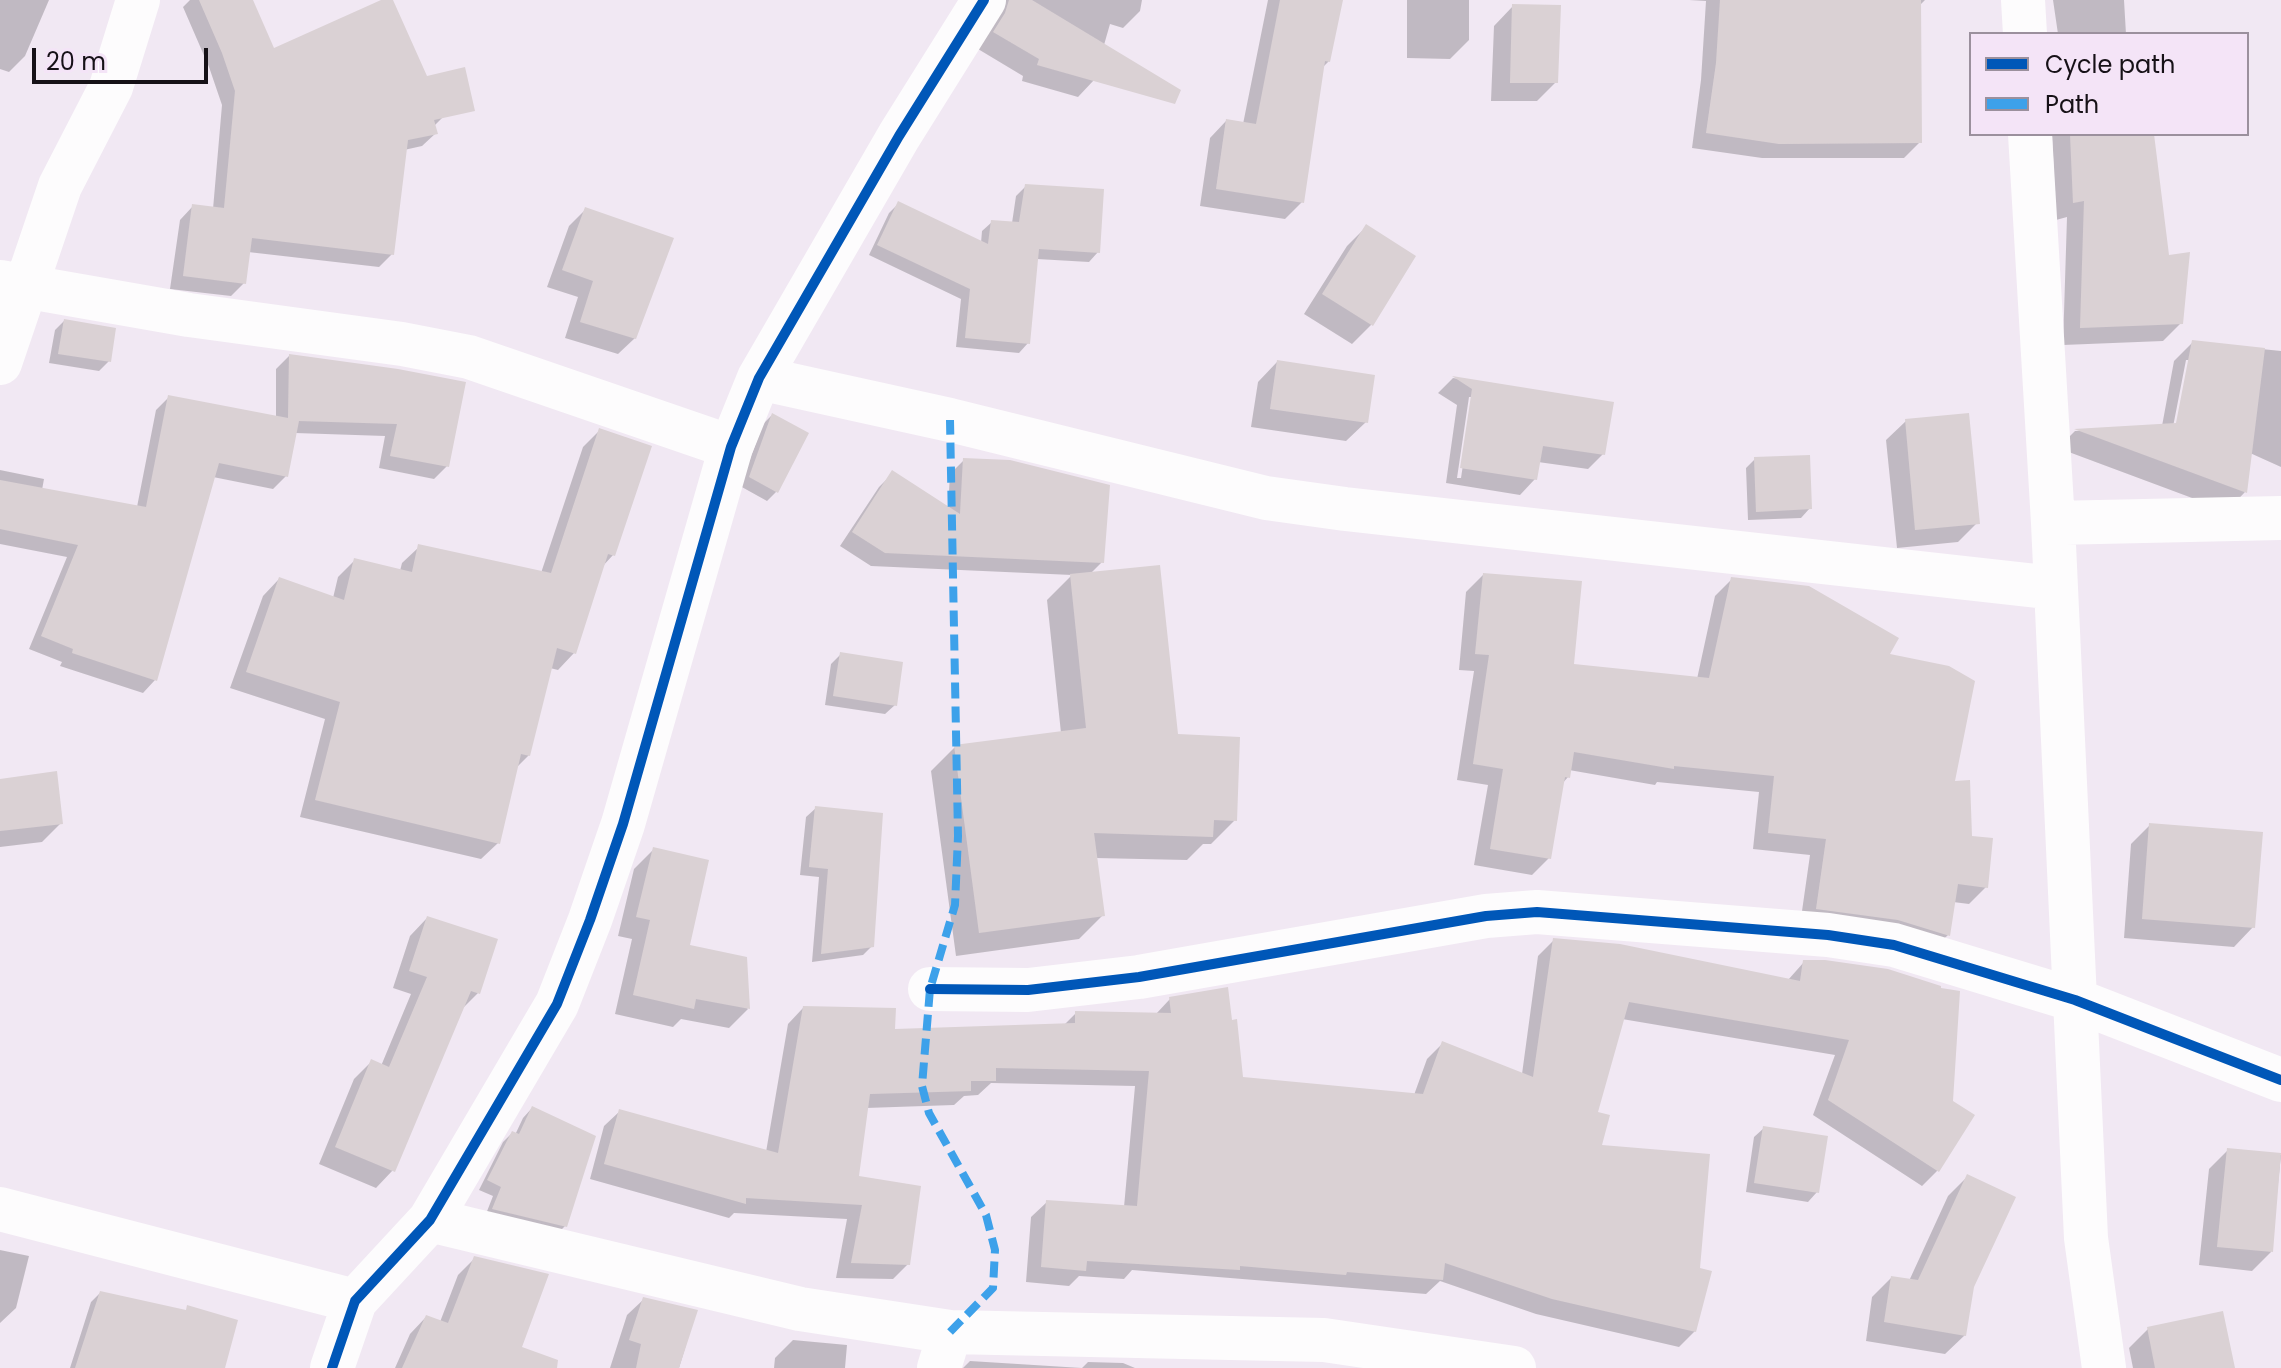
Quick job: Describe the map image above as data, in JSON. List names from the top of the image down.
{
  "legend": ["Cycle path", "Path"],
  "scale_bar": "20 m"
}
